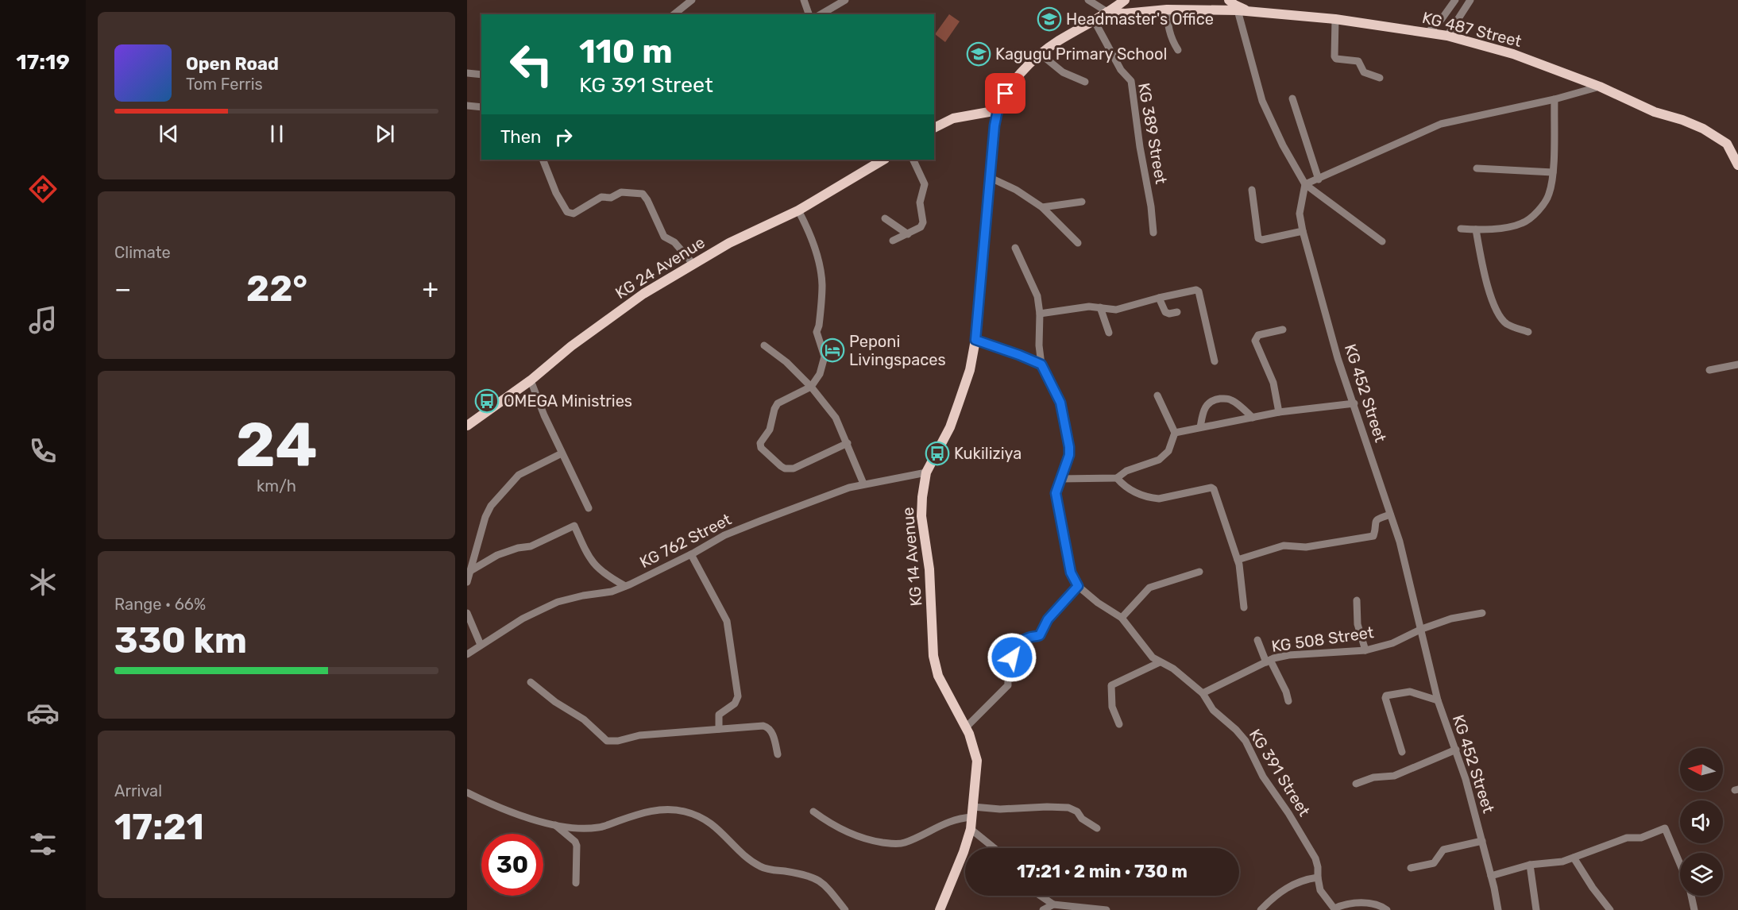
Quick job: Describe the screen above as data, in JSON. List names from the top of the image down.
{
  "streets": {
    "main road": ["KG 487 Street", "KG 24 Avenue", "KG 14 Avenue"],
    "street": [
      "KG 389 Street",
      "KG 452 Street",
      "KG 762 Street",
      "KG 508 Street",
      "KG 391 Street"
    ]
  },
  "crossings": [
    ["KG 487 Street", "KG 14 Avenue"],
    ["KG 389 Street", "KG 14 Avenue"],
    ["KG 452 Street", "KG 508 Street"],
    ["KG 762 Street", "KG 14 Avenue"],
    ["KG 508 Street", "KG 391 Street"]
  ],
  "places": {
    "school or university": ["Headmaster's Office", "Kagugu Primary School"],
    "hotel": ["Peponi Livingspaces"],
    "bus stop": ["OMEGA Ministries", "Kukiliziya"]
  },
  "north": "left",
  "page": {
    "tabs": "17:19",
    "turn": ["110 m", "KG 391 Street"],
    "song": ["Open Road", "Tom Ferris"],
    "then": "Then",
    "tile": [
      "Climate",
      ["24", "km/h"],
      ["Range · 66%", "330 km"],
      ["Arrival", "17:21"]
    ],
    "heat": ["−", "22°", "+"],
    "limit": "30",
    "trip": "17:21 · 2 min · 730 m"
  }
}
